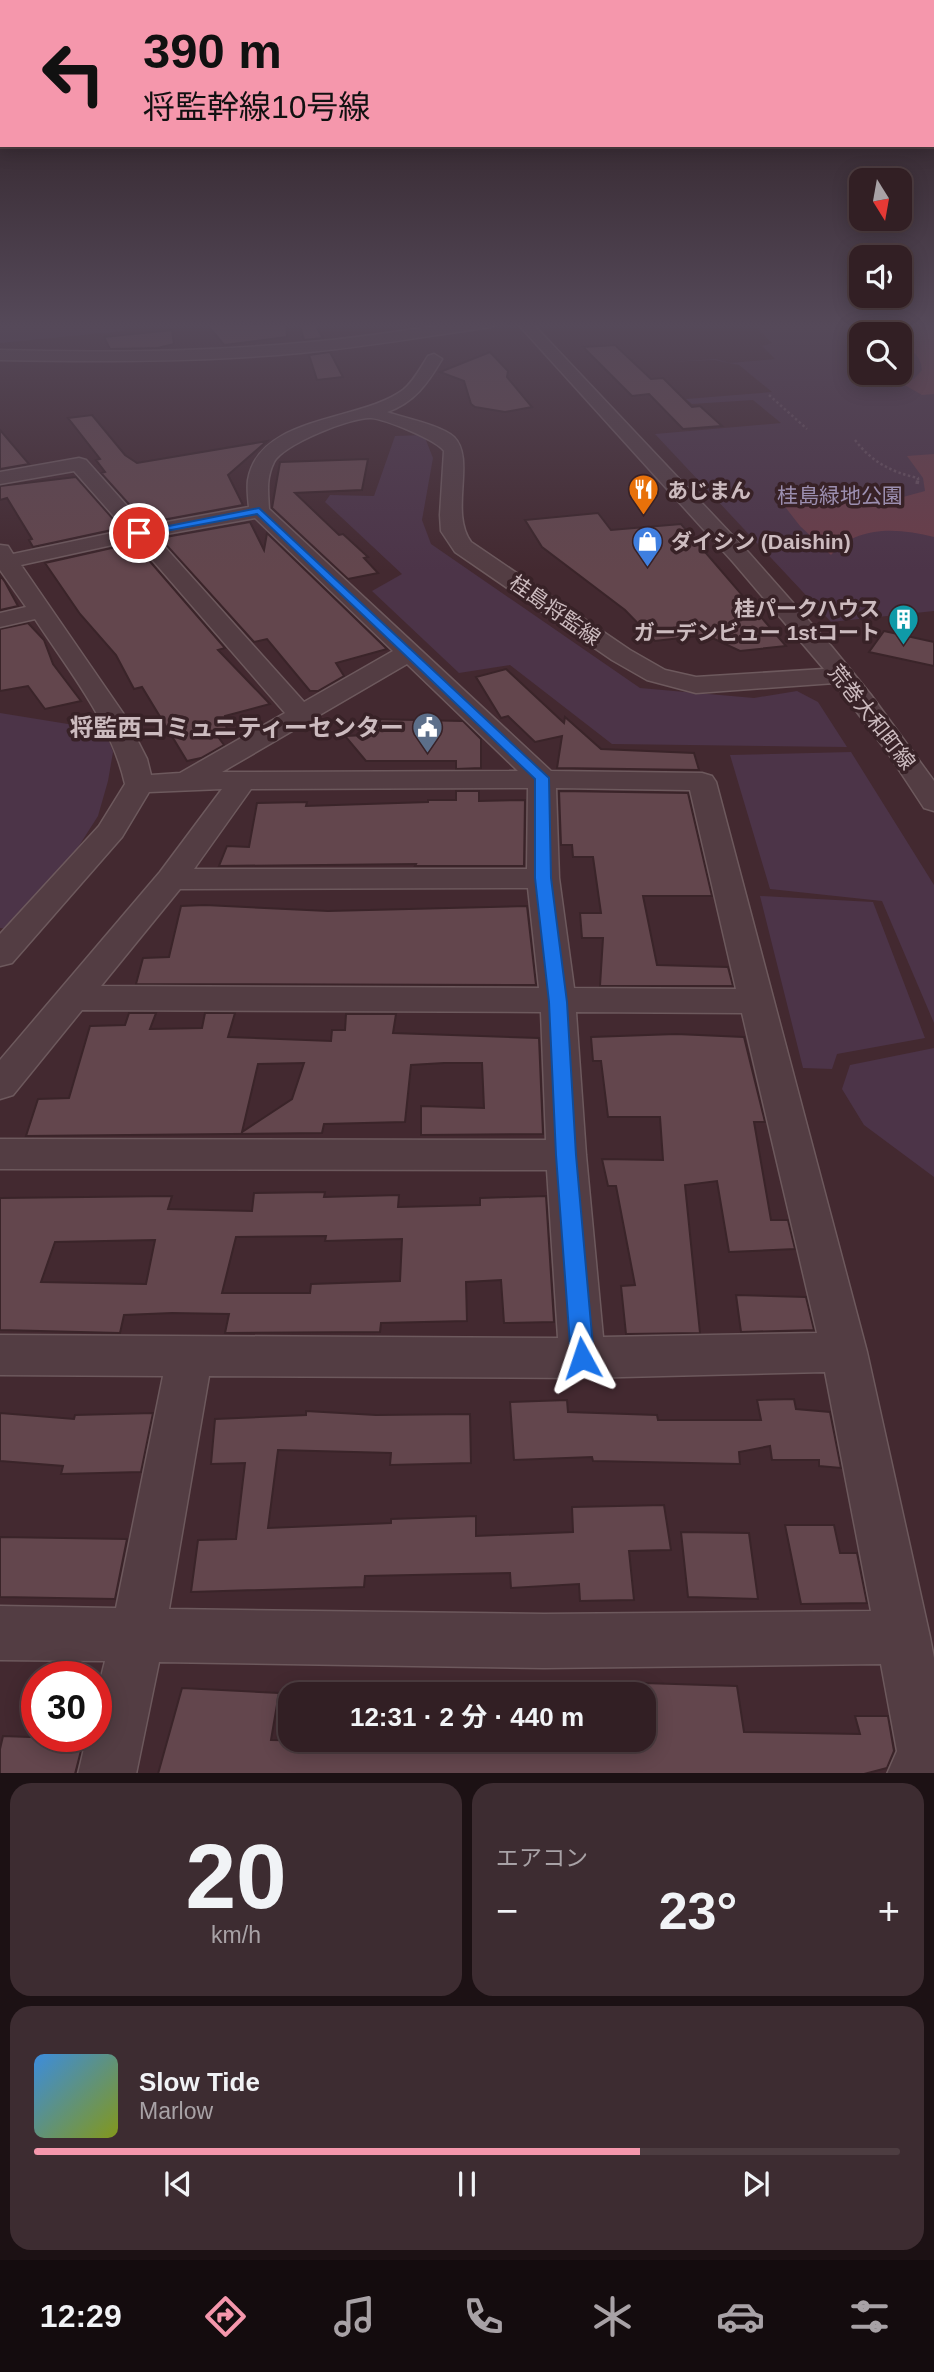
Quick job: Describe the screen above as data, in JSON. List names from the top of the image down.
{
  "streets": {
    "street": ["桂島将監線", "荒巻大和町線"]
  },
  "crossings": [
    ["桂島将監線", "荒巻大和町線"]
  ],
  "parks": ["桂島緑地公園"],
  "places": {
    "restaurant": ["あじまん"],
    "shop": ["ダイシン (Daishin)"],
    "building": ["桂パークハウス ガーデンビュー 1stコート"],
    "public building": ["将監西コミュニティーセンター"]
  },
  "north": "bottom",
  "page": {
    "turn": ["390 m", "将監幹線10号線"],
    "limit": "30",
    "trip": "12:31 · 2 分 · 440 m",
    "tile": [
      ["20", "km/h"],
      "エアコン"
    ],
    "heat": ["−", "23°", "+"],
    "song": ["Slow Tide", "Marlow"],
    "tabs": "12:29"
  }
}
